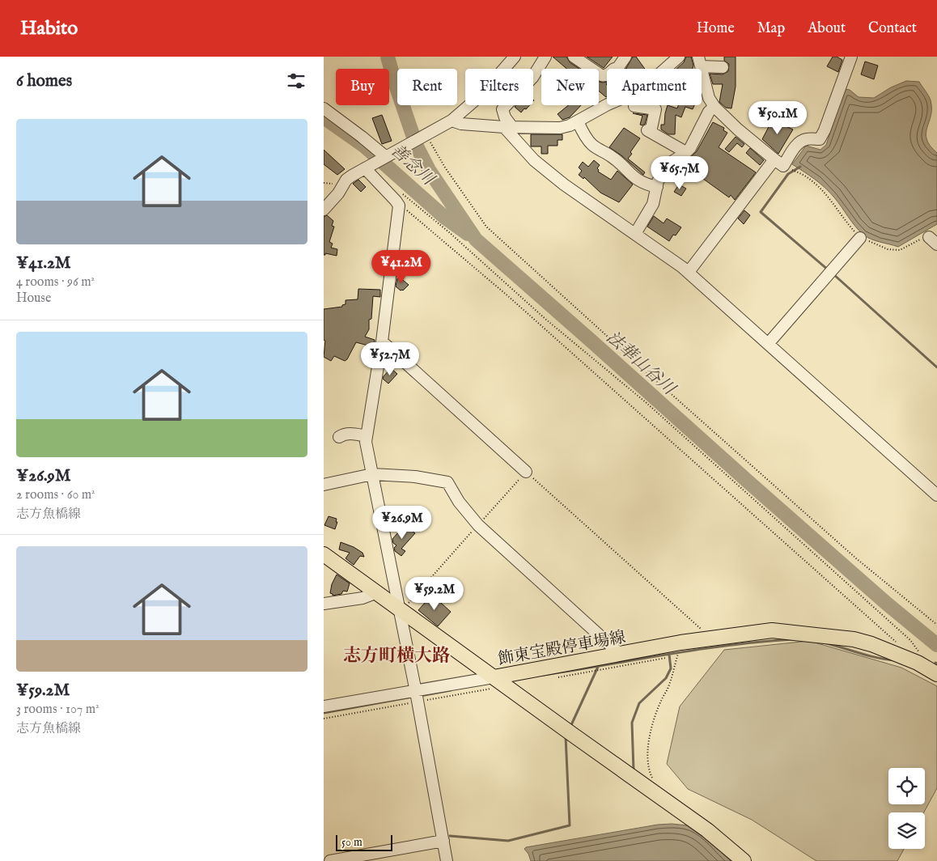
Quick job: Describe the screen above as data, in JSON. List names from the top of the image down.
{
  "streets": {
    "main road": ["飾東宝殿停車場線"]
  },
  "districts": ["志方町横大路"],
  "water": ["善念川", "法華山谷川"],
  "scale_bar": "50 m",
  "page": {
    "header": "Habito",
    "nav": [
      "Home",
      "Map",
      "About",
      "Contact"
    ],
    "heading": "6 homes",
    "chip": [
      "Buy",
      "Rent",
      "Filters",
      "New",
      "Apartment"
    ],
    "price": [
      "¥50.1M",
      "¥65.7M",
      "¥41.2M",
      "¥52.7M",
      "¥26.9M",
      "¥59.2M"
    ],
    "list": [
      {
        "name": "¥41.2M",
        "note": "4 rooms · 96 m² · House"
      },
      {
        "name": "¥26.9M",
        "note": "2 rooms · 60 m² · 志方魚橋線"
      },
      {
        "name": "¥59.2M",
        "note": "3 rooms · 107 m² · 志方魚橋線"
      }
    ],
    "scale": "50 m"
  }
}
